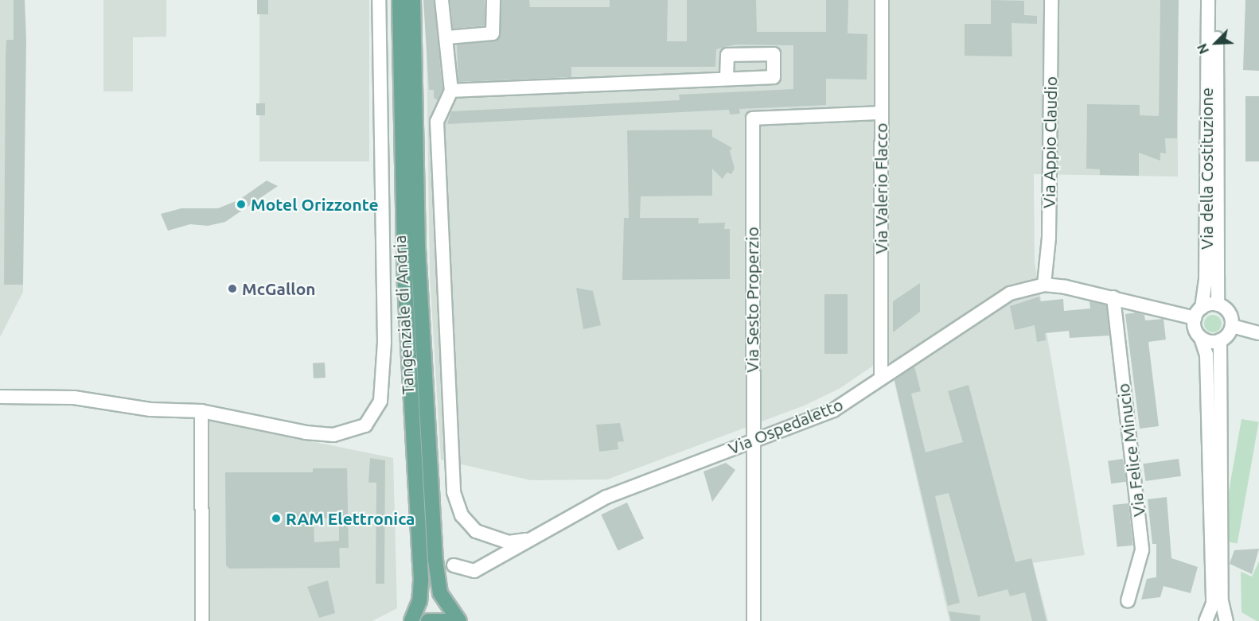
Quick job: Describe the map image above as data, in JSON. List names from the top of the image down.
{
  "streets": {
    "main road": ["Tangenziale di Andria"],
    "street": [
      "Via Appio Claudio",
      "Via della Costituzione",
      "Via Valerio Flacco",
      "Via Sesto Properzio",
      "Via Ospedaletto",
      "Via Felice Minucio"
    ]
  },
  "crossings": [
    ["Via Appio Claudio", "Via Ospedaletto"],
    ["Via della Costituzione", "Via Ospedaletto"],
    ["Via Valerio Flacco", "Via Sesto Properzio"],
    ["Via Valerio Flacco", "Via Ospedaletto"],
    ["Via Sesto Properzio", "Via Ospedaletto"],
    ["Via Ospedaletto", "Via Felice Minucio"]
  ],
  "places": ["Motel Orizzonte", "McGallon", "RAM Elettronica"],
  "north": "bottom left"
}
